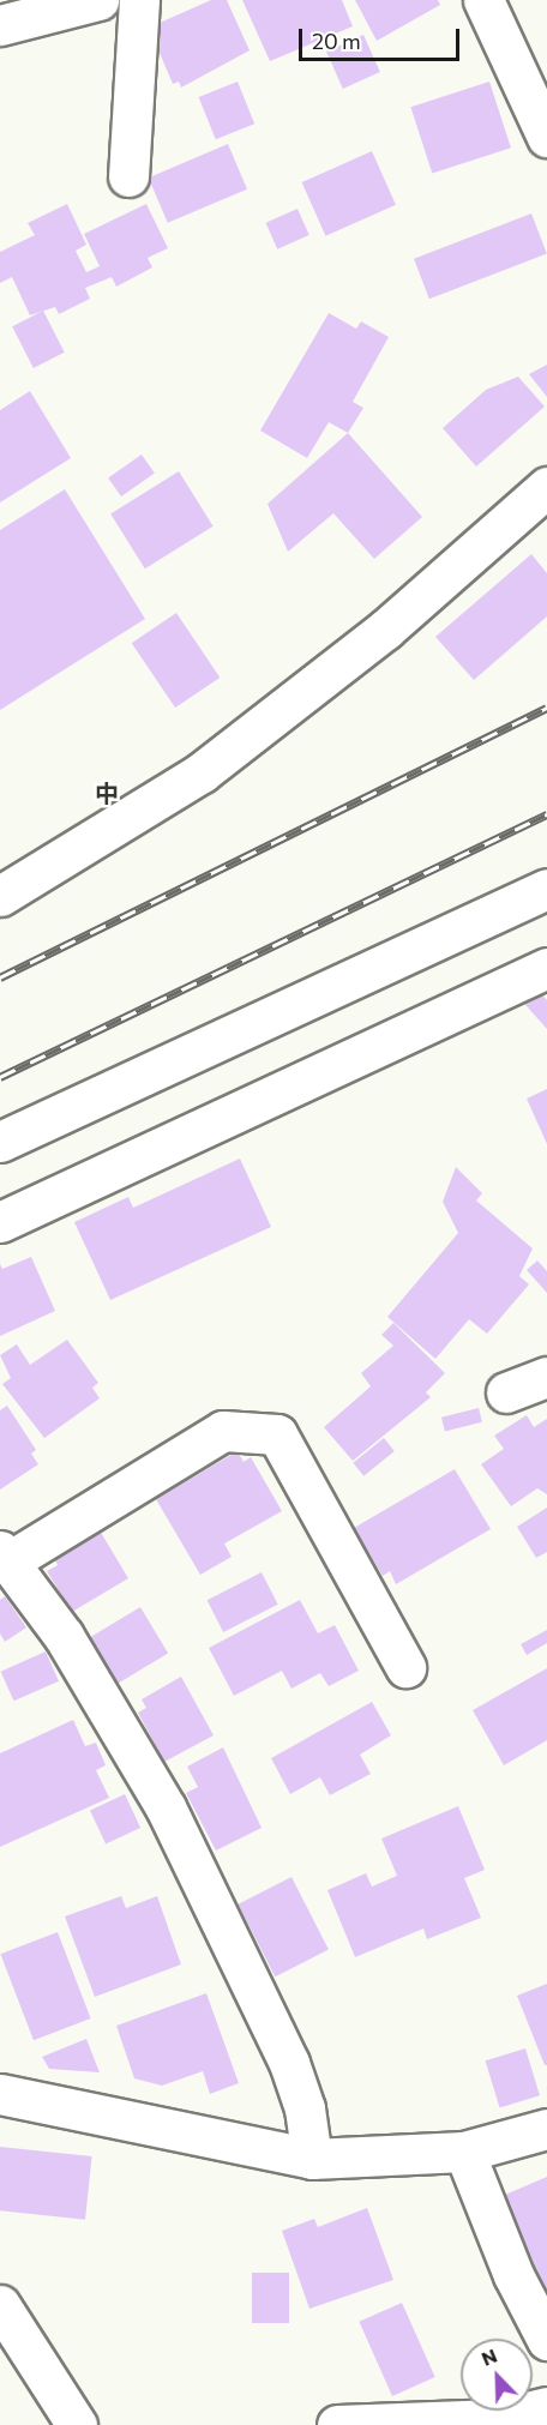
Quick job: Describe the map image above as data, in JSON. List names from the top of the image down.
{
  "districts": ["中"],
  "scale_bar": "20 m",
  "north": "top left"
}
